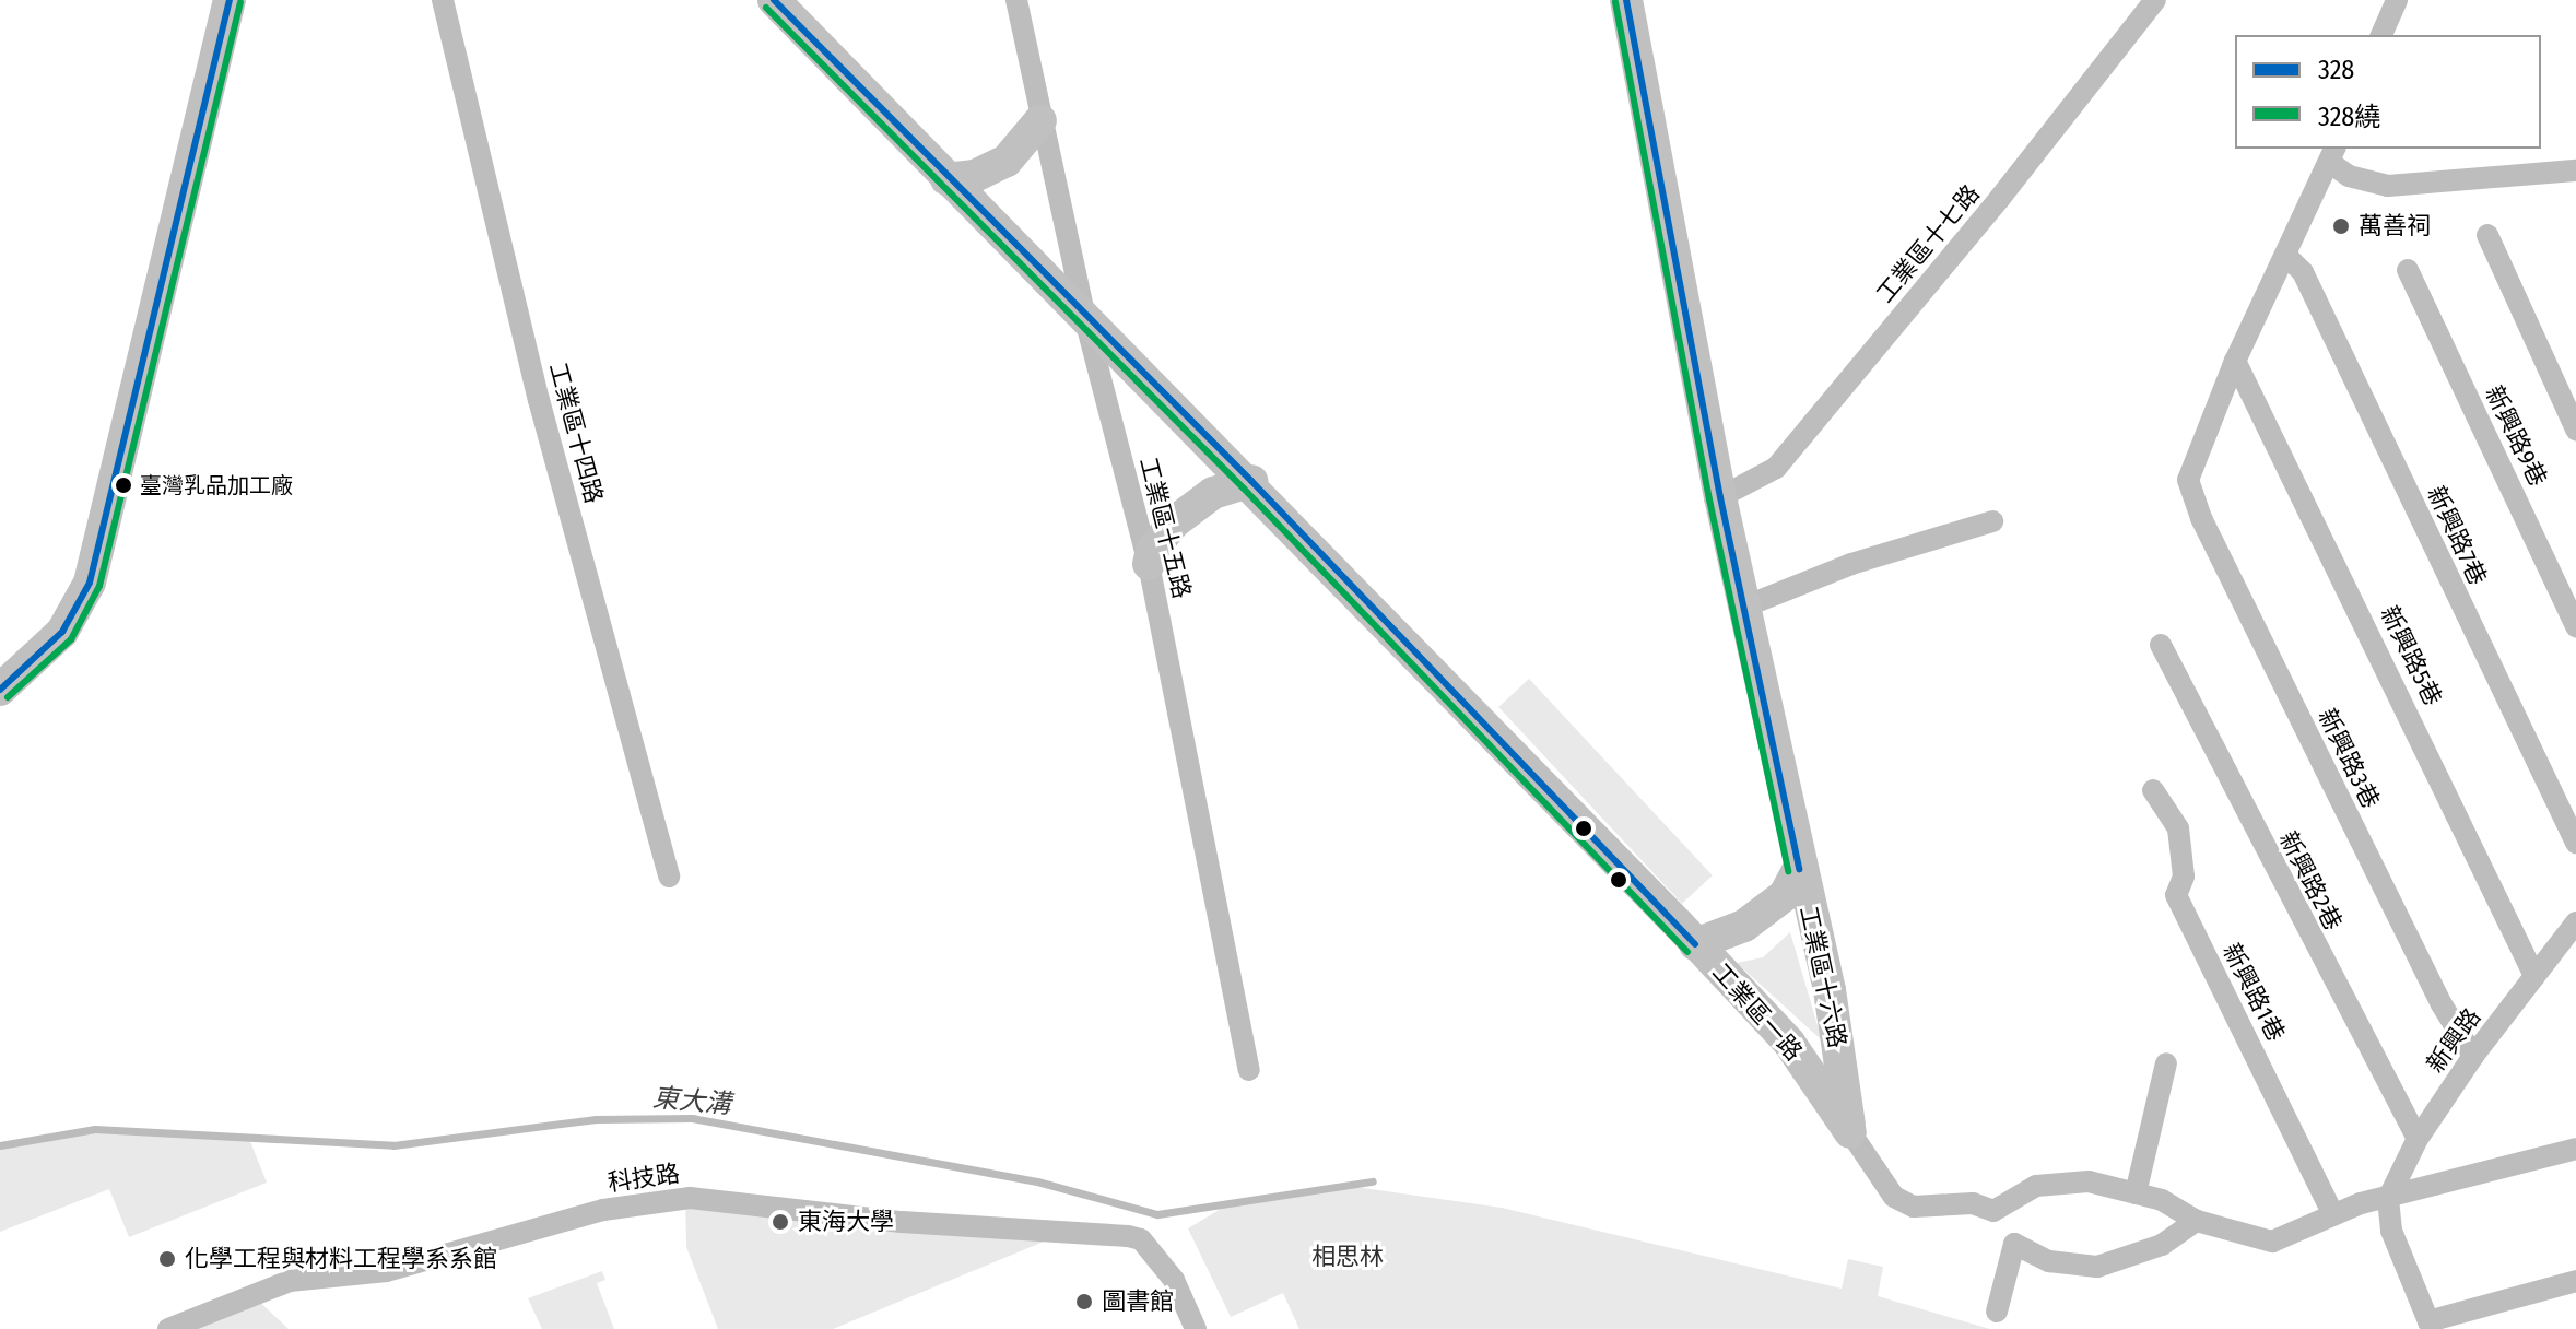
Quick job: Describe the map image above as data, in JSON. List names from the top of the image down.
{
  "streets": {
    "street": [
      "工業區十七路",
      "工業區十四路",
      "新興路9巷",
      "工業區十五路",
      "新興路7巷",
      "新興路5巷",
      "新興路3巷",
      "新興路2巷",
      "工業區十六路",
      "新興路1巷",
      "工業區一路",
      "新興路",
      "科技路"
    ]
  },
  "crossings": [
    ["工業區十七路", "工業區十六路"],
    ["工業區十五路", "工業區一路"],
    ["新興路5巷", "新興路3巷"],
    ["新興路5巷", "新興路"],
    ["新興路3巷", "新興路"],
    ["新興路2巷", "新興路"],
    ["工業區十六路", "工業區一路"]
  ],
  "water": ["東大溝"],
  "parks": ["相思林"],
  "places": [
    "萬善祠",
    "臺灣乳品加工廠",
    "東海大學",
    "化學工程與材料工程學系系館",
    "圖書館"
  ],
  "lines": ["transit line 328", "transit line 328繞"],
  "legend": ["328", "328繞"]
}
